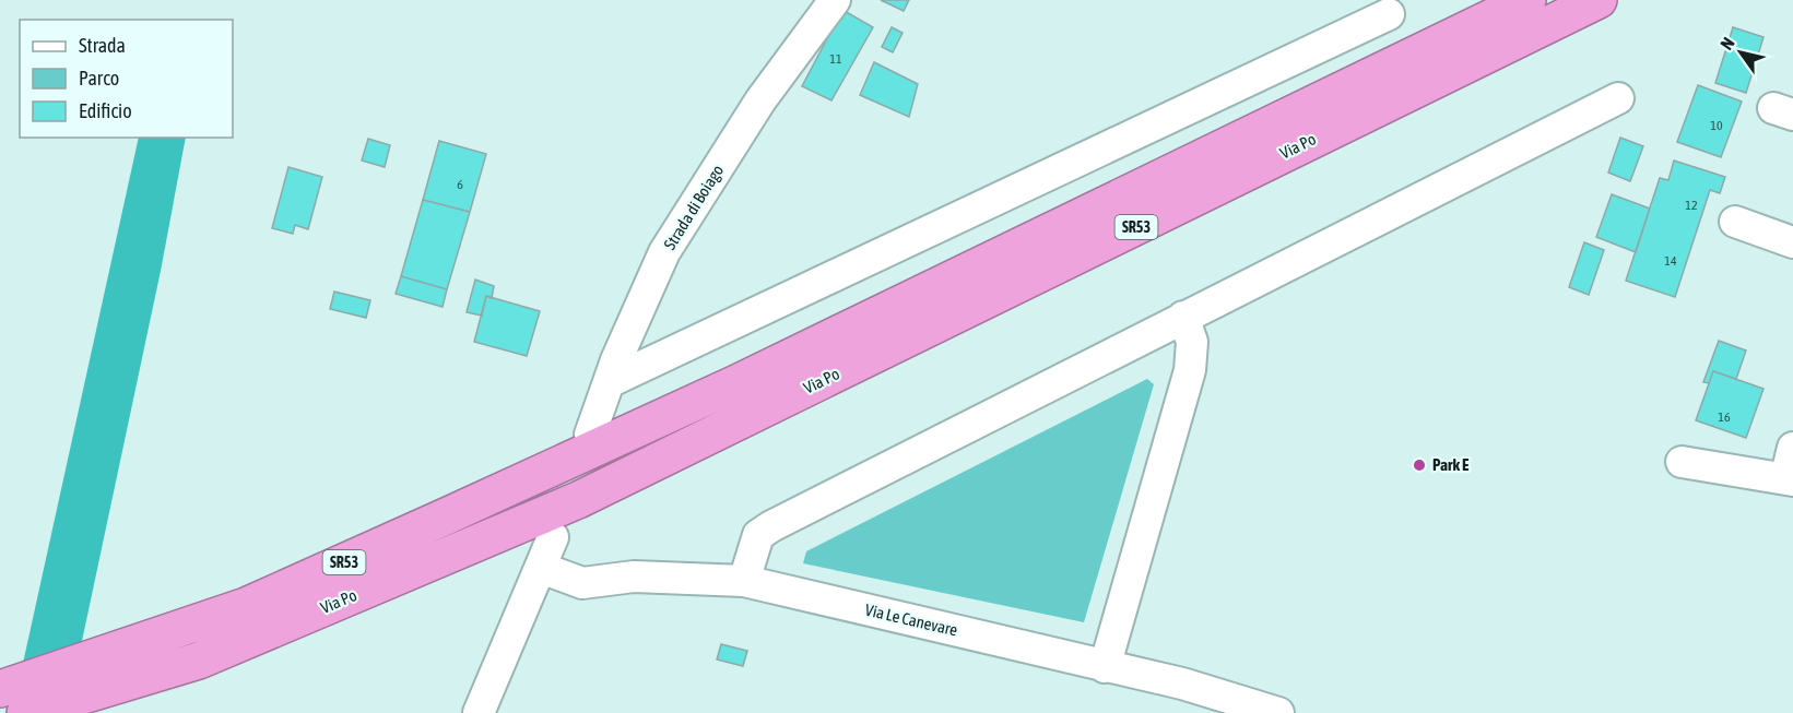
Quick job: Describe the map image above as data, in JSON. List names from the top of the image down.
{
  "streets": {
    "highway": ["Via Po", "SR53"],
    "street": ["Strada di Boiago", "Via Le Canevare"]
  },
  "places": ["Park E"],
  "house_numbers": [
    "11",
    "10",
    "6",
    "12",
    "14",
    "16"
  ],
  "legend": ["Strada", "Parco", "Edificio"],
  "north": "top left"
}
